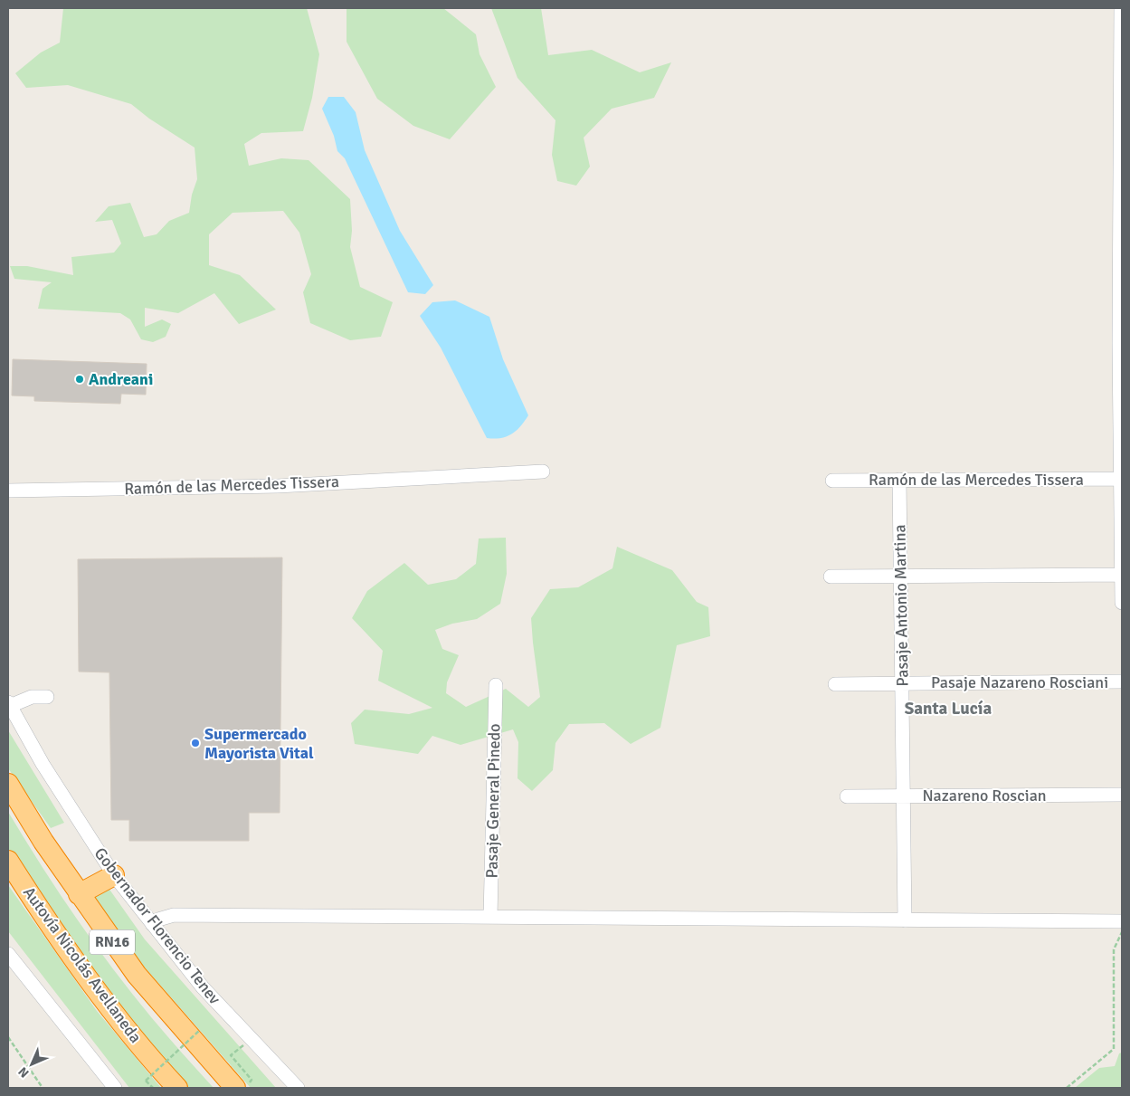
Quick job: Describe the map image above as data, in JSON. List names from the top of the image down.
{
  "streets": {
    "highway": ["RN16", "Autovía Nicolás Avellaneda"],
    "street": [
      "Ramón de las Mercedes Tissera",
      "Pasaje Antonio Martina",
      "Pasaje Nazareno Rosciani",
      "Nazareno Roscian",
      "Pasaje General Pinedo",
      "Gobernador Florencio Tenev"
    ]
  },
  "crossings": [
    ["Ramón de las Mercedes Tissera", "Pasaje Antonio Martina"],
    ["Pasaje Antonio Martina", "Pasaje Nazareno Rosciani"],
    ["Pasaje Antonio Martina", "Nazareno Roscian"]
  ],
  "districts": ["Santa Lucía"],
  "places": ["Andreani", "Supermercado Mayorista Vital"],
  "north": "bottom left"
}
